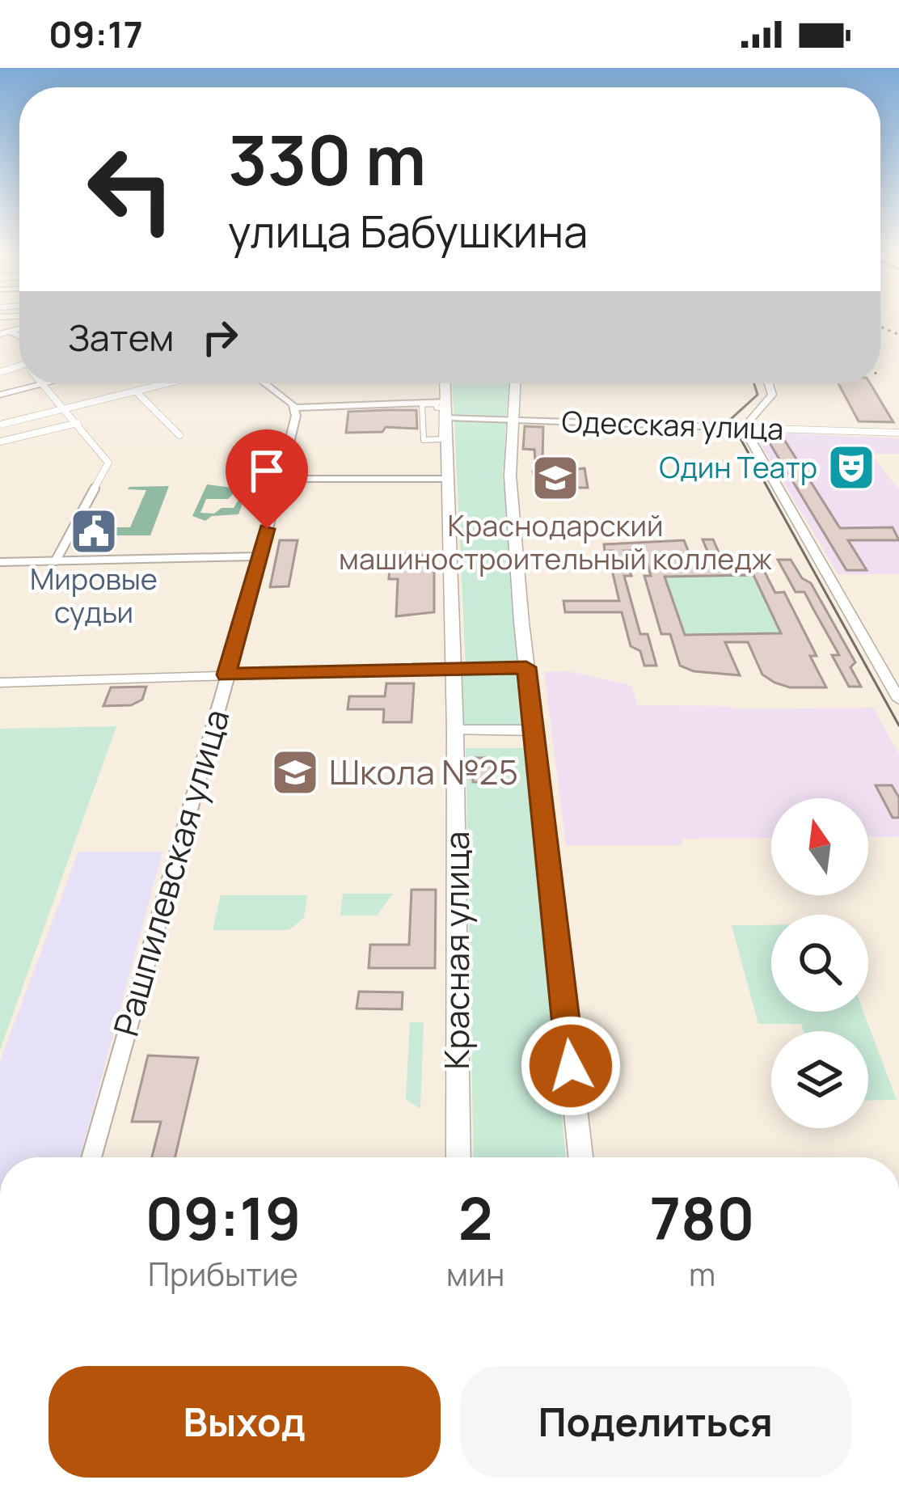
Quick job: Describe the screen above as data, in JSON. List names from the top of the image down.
{
  "streets": {
    "main road": ["Красная улица"],
    "street": ["Одесская улица", "Рашпилевская улица"]
  },
  "crossings": [
    ["Одесская улица", "Красная улица"]
  ],
  "places": {
    "theatre": ["Один Театр"],
    "school or university": ["Краснодарский машиностроительный колледж", "Школа №25"],
    "public building": ["Мировые судьи"]
  },
  "north": "top",
  "page": {
    "status": "09:17",
    "turn": ["330 m", "улица Бабушкина"],
    "then": "Затем",
    "eta": [
      "09:19",
      "Прибытие",
      "2",
      "мин",
      "780",
      "m"
    ],
    "buttons": ["Выход", "Поделиться"]
  }
}
